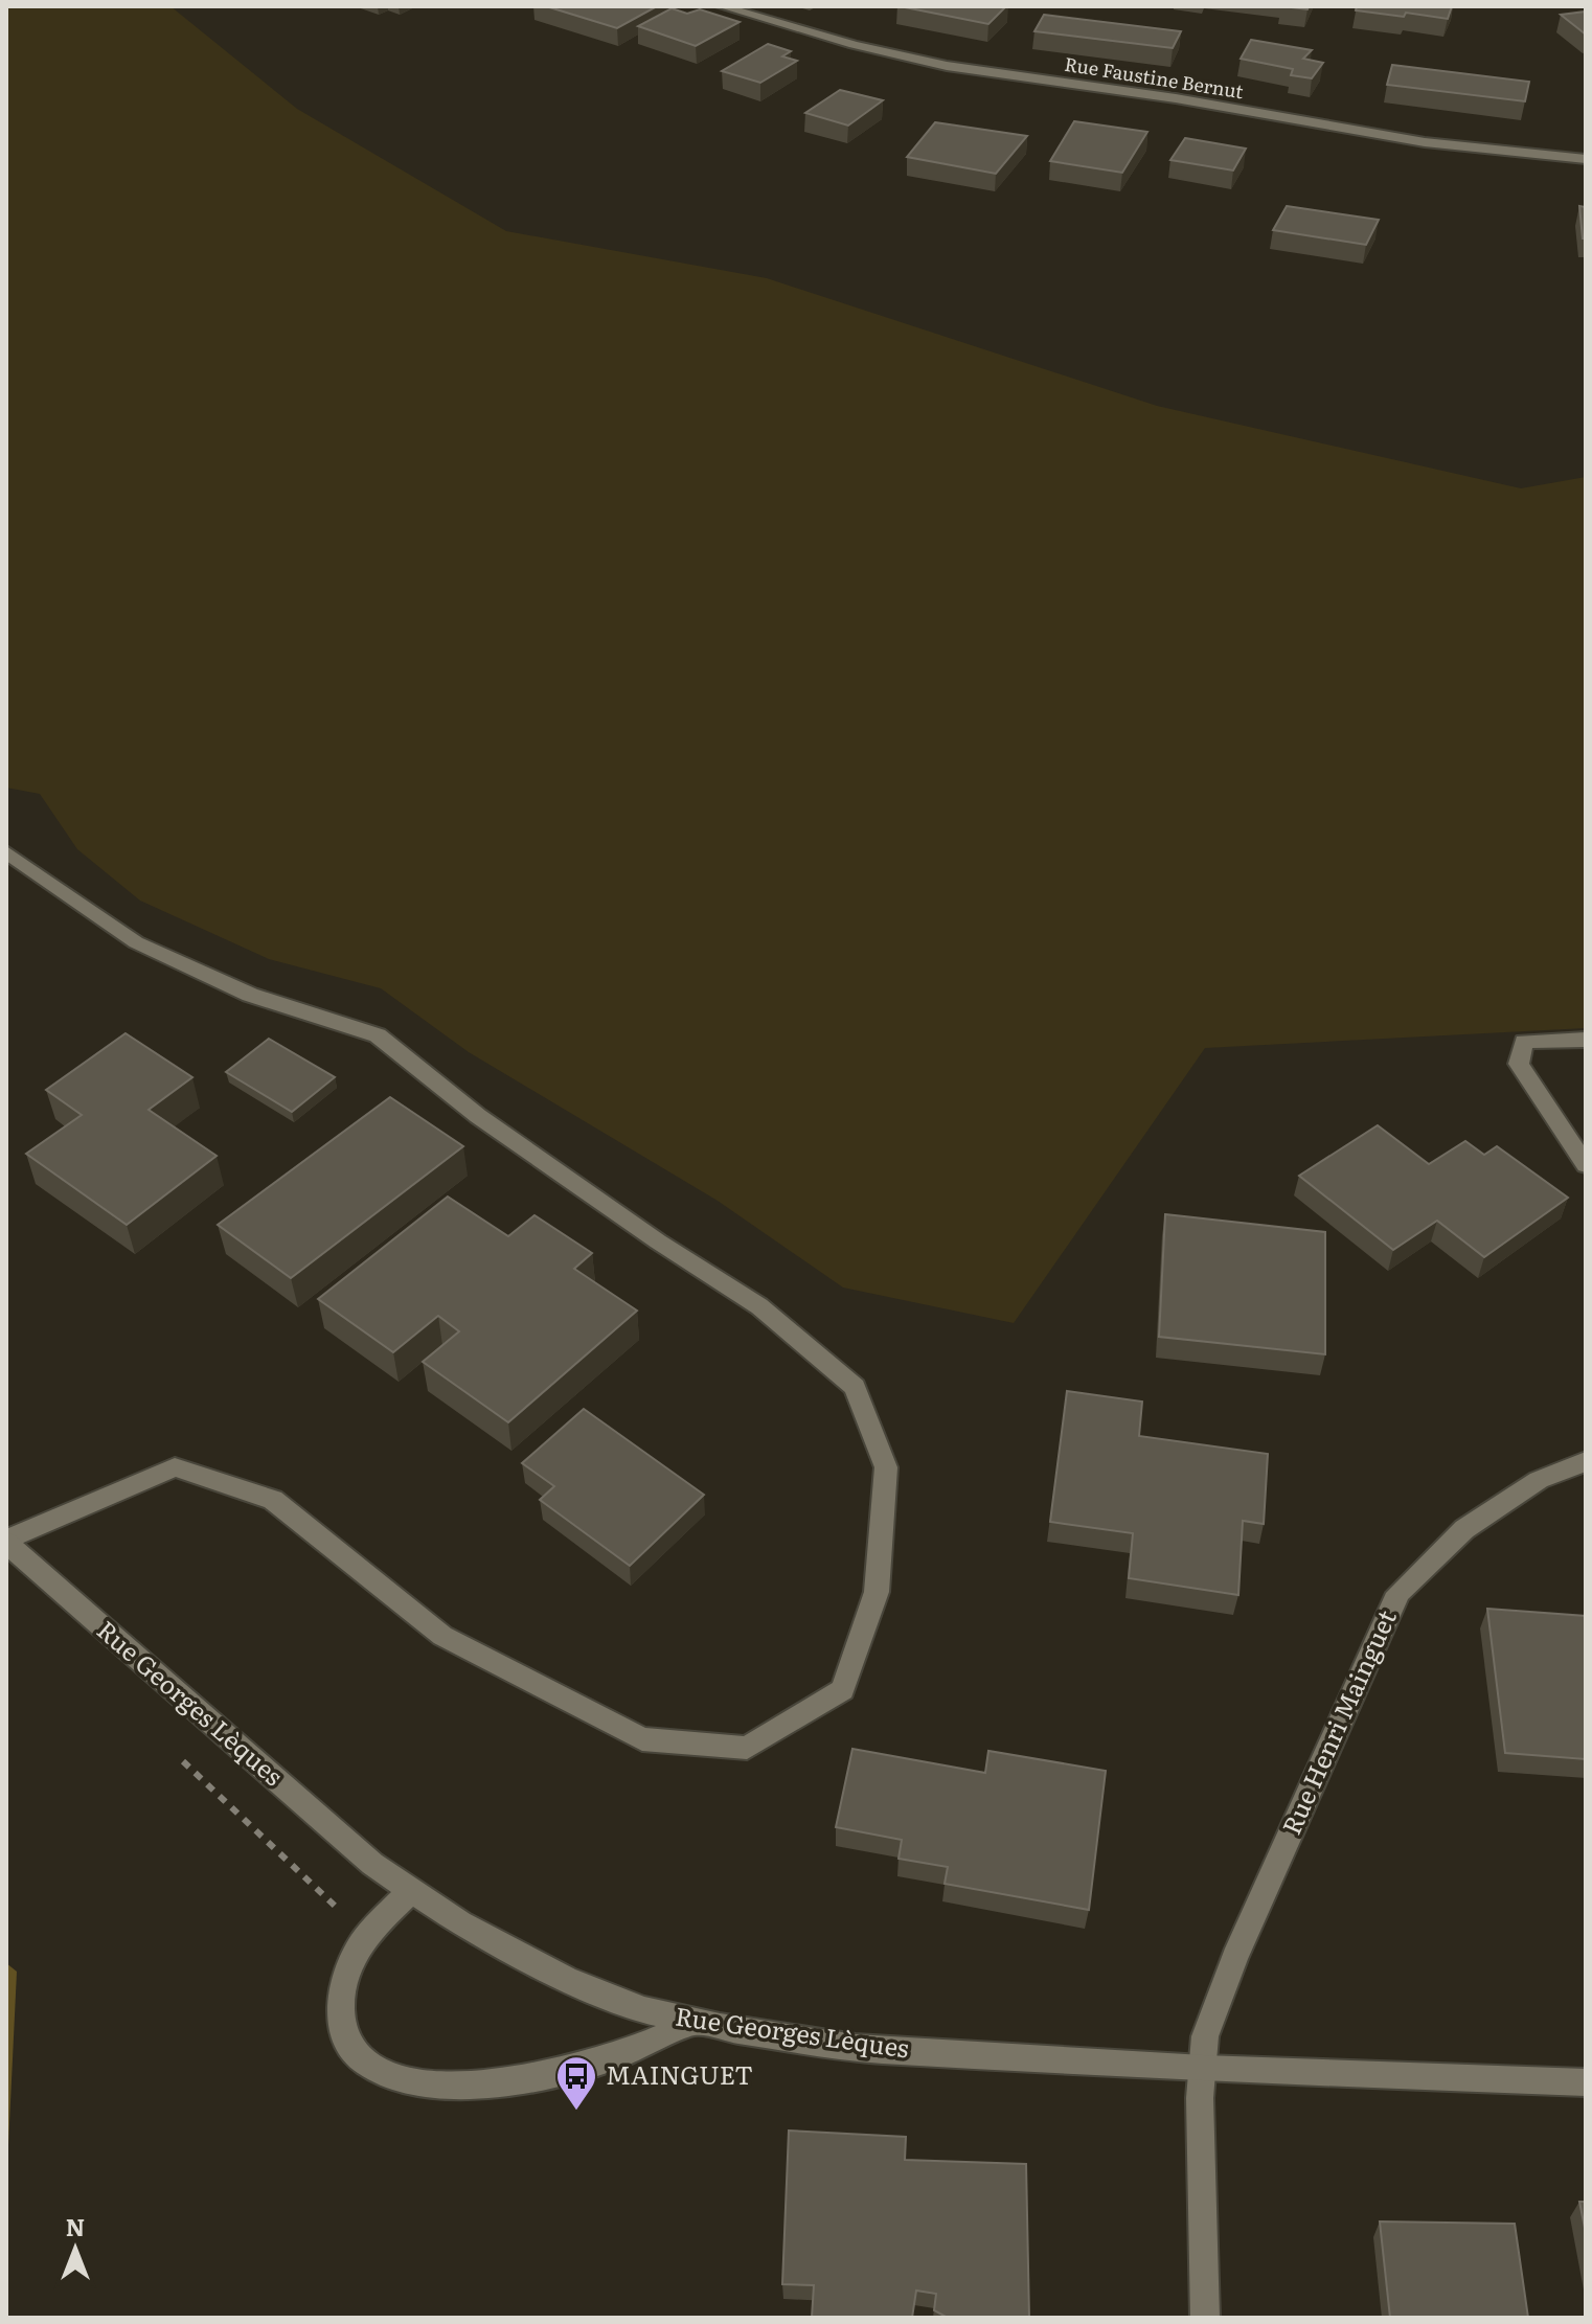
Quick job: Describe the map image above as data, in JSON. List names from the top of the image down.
{
  "streets": {
    "street": ["Rue Faustine Bernut", "Rue Georges Lèques", "Rue Henri Mainguet"]
  },
  "crossings": [
    ["Rue Georges Lèques", "Rue Henri Mainguet"]
  ],
  "places": {
    "bus stop": ["MAINGUET"]
  },
  "north": "top"
}
